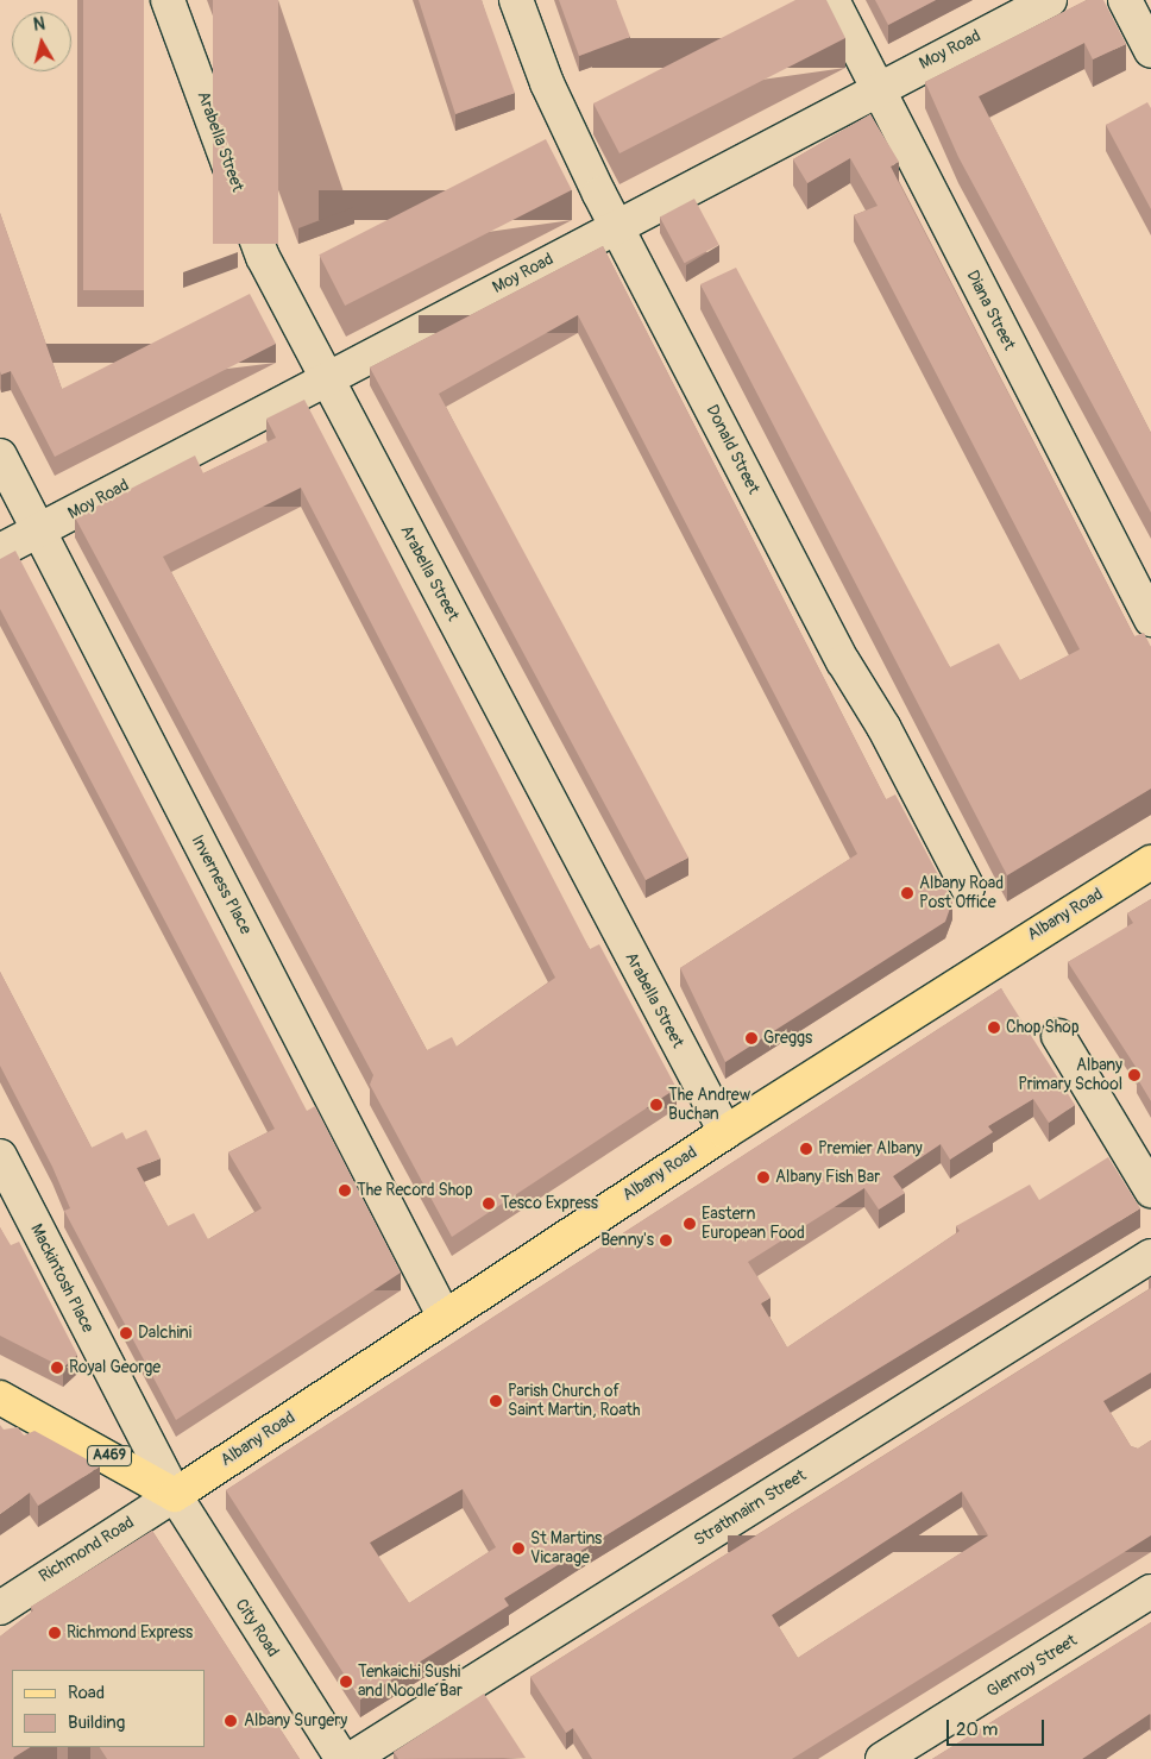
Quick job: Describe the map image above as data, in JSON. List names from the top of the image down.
{
  "streets": {
    "main road": ["Albany Road", "A469"],
    "street": [
      "Moy Road",
      "Arabella Street",
      "Diana Street",
      "Donald Street",
      "Inverness Place",
      "Mackintosh Place",
      "Strathnairn Street",
      "Richmond Road",
      "City Road",
      "Glenroy Street"
    ]
  },
  "crossings": [
    ["Moy Road", "Arabella Street"],
    ["Moy Road", "Diana Street"],
    ["Moy Road", "Donald Street"],
    ["Moy Road", "Inverness Place"],
    ["Arabella Street", "Albany Road"],
    ["Inverness Place", "Albany Road"],
    ["Albany Road", "Mackintosh Place"],
    ["Albany Road", "A469"],
    ["Albany Road", "Richmond Road"],
    ["Albany Road", "City Road"],
    ["Mackintosh Place", "A469"],
    ["Mackintosh Place", "Richmond Road"],
    ["Mackintosh Place", "City Road"],
    ["A469", "Richmond Road"],
    ["A469", "City Road"],
    ["Richmond Road", "City Road"]
  ],
  "places": [
    "Albany Road Post Office",
    "Chop Shop",
    "Greggs",
    "Albany Primary School",
    "The Andrew Buchan",
    "Premier Albany",
    "Albany Fish Bar",
    "The Record Shop",
    "Tesco Express",
    "Eastern European Food",
    "Benny's",
    "Dalchini",
    "Royal George",
    "Parish Church of Saint Martin, Roath",
    "St Martins Vicarage",
    "Richmond Express",
    "Tenkaichi Sushi and Noodle Bar",
    "Albany Surgery"
  ],
  "legend": ["Road", "Building"],
  "scale_bar": "20 m",
  "north": "top"
}
